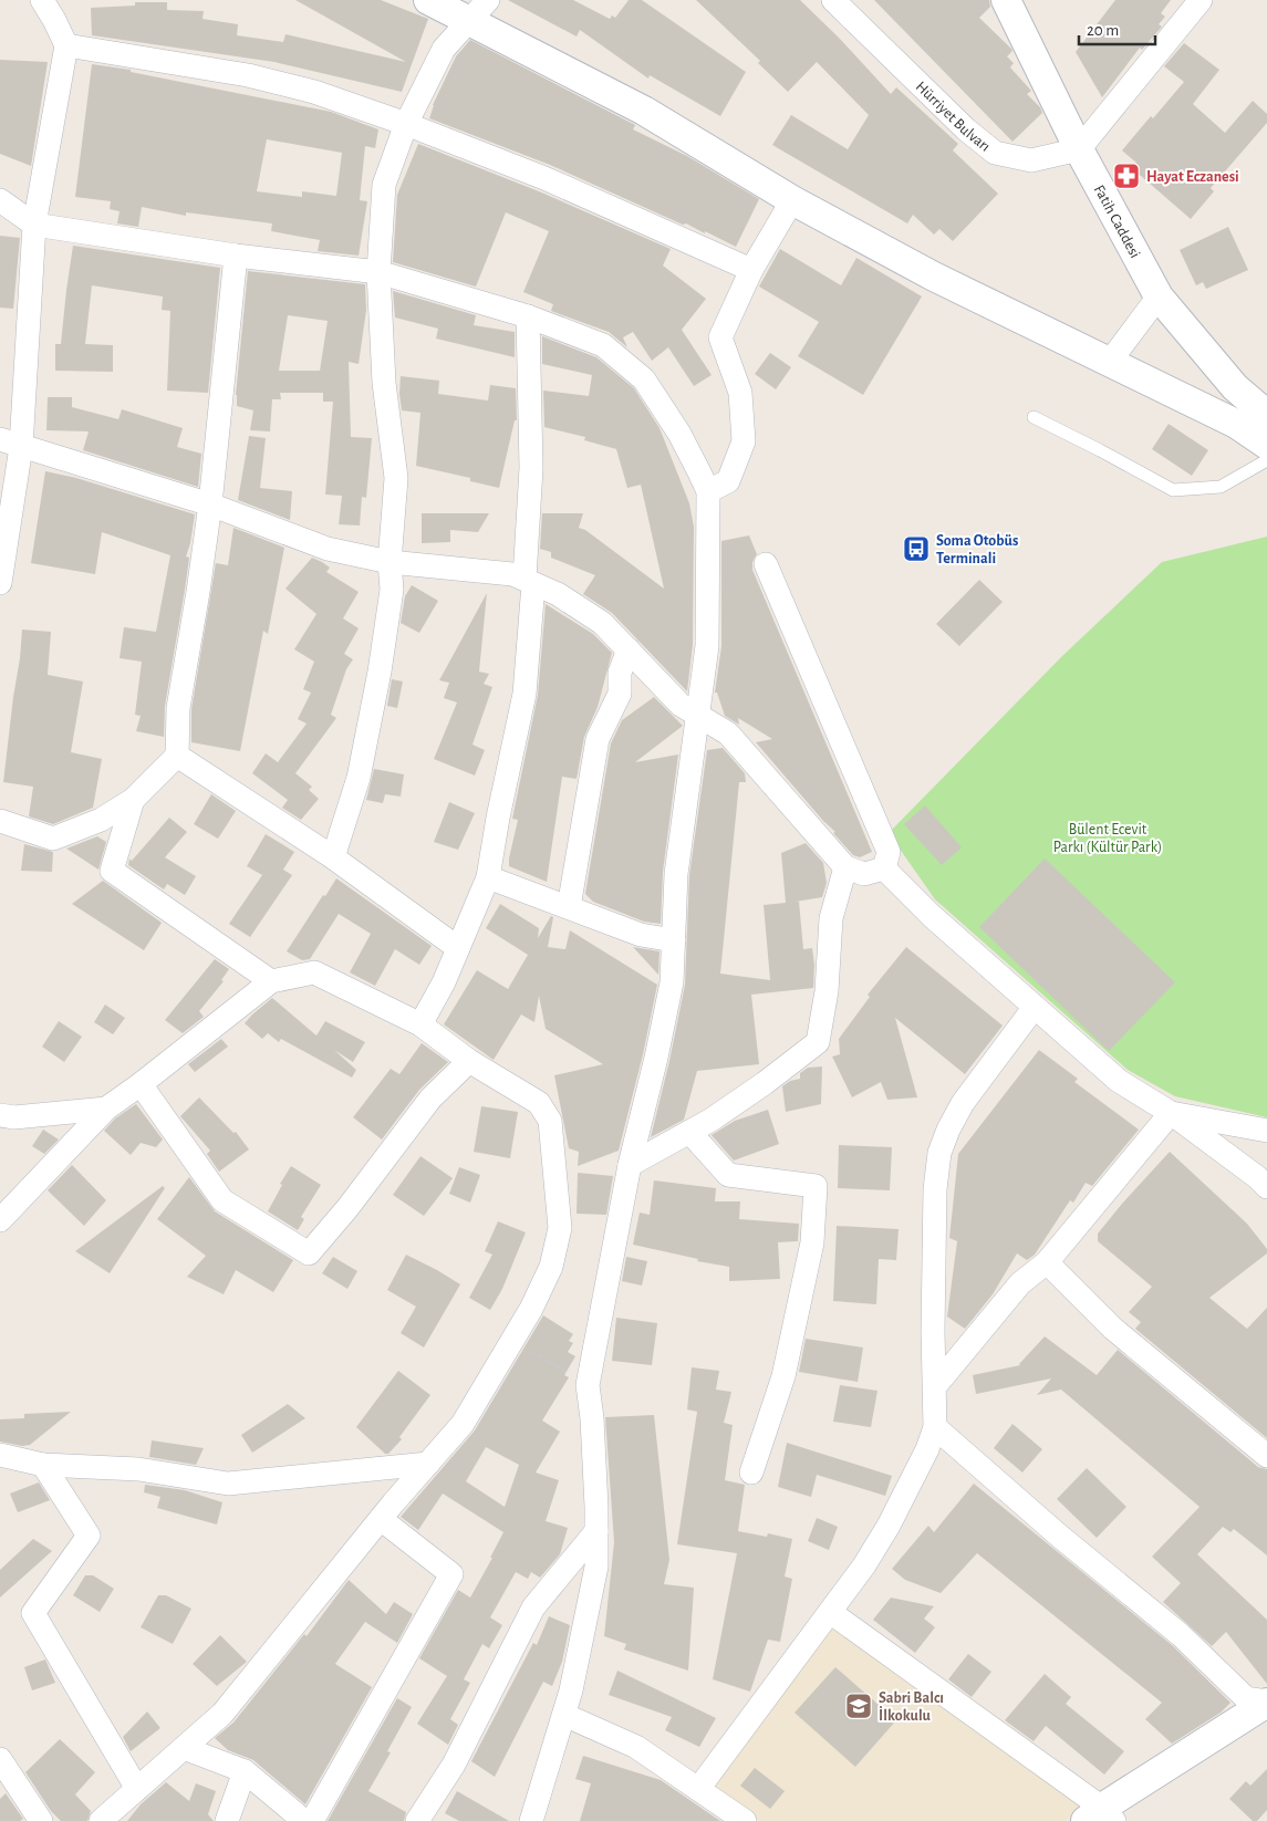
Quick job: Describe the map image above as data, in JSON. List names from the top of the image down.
{
  "streets": {
    "street": ["Hürriyet Bulvarı", "Fatih Caddesi"]
  },
  "crossings": [
    ["Hürriyet Bulvarı", "Fatih Caddesi"]
  ],
  "parks": ["Bülent Ecevit Parkı (Kültür Park)"],
  "places": {
    "pharmacy": ["Hayat Eczanesi"],
    "bus stop": ["Soma Otobüs Terminali"],
    "school or university": ["Sabri Balcı İlkokulu"]
  },
  "scale_bar": "20 m"
}
